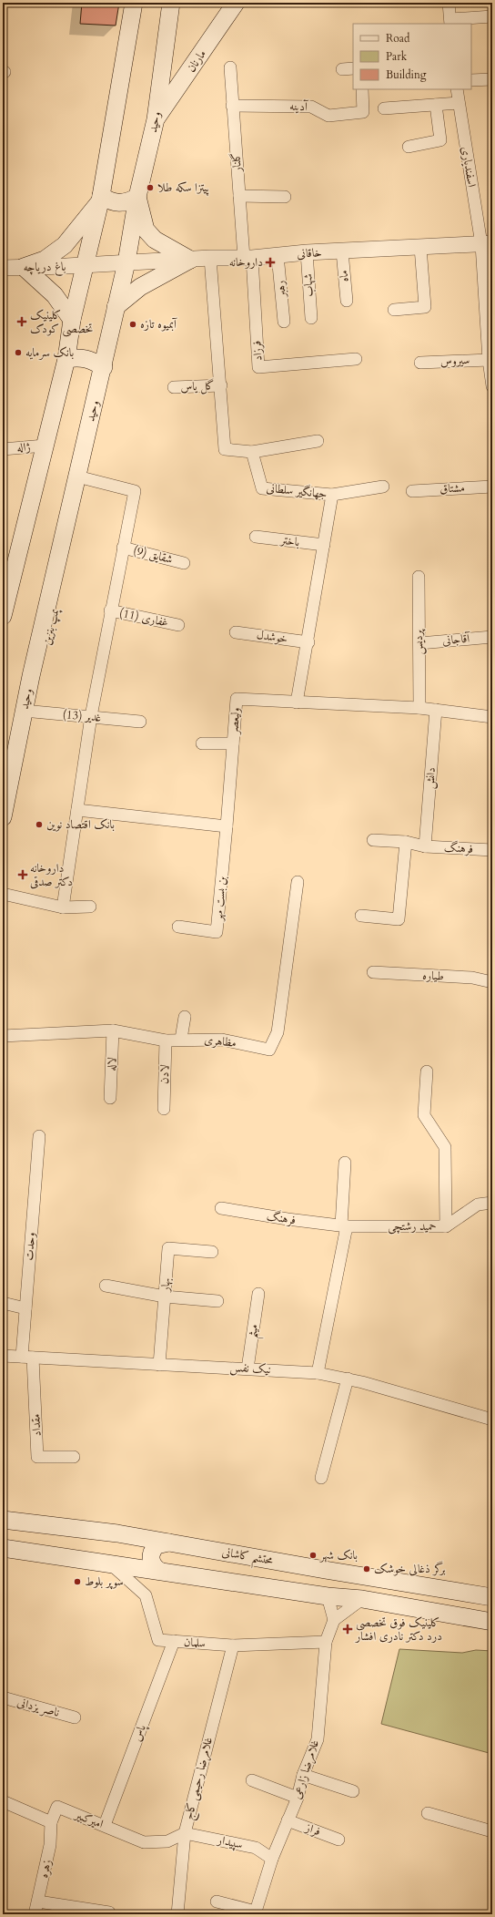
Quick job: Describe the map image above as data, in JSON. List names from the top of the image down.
{
  "streets": {
    "main road": ["مارنان", "وحید", "محتشم کاشانی"],
    "street": [
      "آدینه",
      "گلنار",
      "اسفندیاری",
      "خاقانی",
      "باغ دریاچه",
      "ماه",
      "شهاب",
      "رهبر",
      "فرزاد",
      "سیروس",
      "گل یاس",
      "ژاله",
      "مشتاق",
      "جهانگیر سلطانی",
      "باختر",
      "شقایق (9)",
      "غفاری (11)",
      "خوشدل",
      "آقاجانی",
      "پردیس",
      "غدیر (13)",
      "ولیعصر",
      "دانش",
      "فرهنگ",
      "بن بست مهر",
      "طیاره",
      "مظاهری",
      "لاله",
      "لادن",
      "حمید رشتچی",
      "وحدت",
      "بهار",
      "میثم",
      "نیک نفس",
      "مقداد",
      "سلمان",
      "ناصر یزدانی",
      "پاس",
      "غلامرضا زارعی",
      "غلامرضا رحیمی کاج",
      "امیرکبیر",
      "فراز",
      "سپیدار",
      "زهره"
    ]
  },
  "crossings": [
    ["مارنان", "وحید"],
    ["آدینه", "گلنار"],
    ["وحید", "خاقانی"],
    ["وحید", "باغ دریاچه"],
    ["وحید", "غدیر (13)"],
    ["گلنار", "خاقانی"],
    ["گلنار", "فرزاد"],
    ["اسفندیاری", "خاقانی"],
    ["اسفندیاری", "سیروس"],
    ["خاقانی", "باغ دریاچه"],
    ["خاقانی", "ماه"],
    ["خاقانی", "شهاب"],
    ["خاقانی", "رهبر"],
    ["خاقانی", "فرزاد"],
    ["جهانگیر سلطانی", "باختر"],
    ["جهانگیر سلطانی", "خوشدل"],
    ["جهانگیر سلطانی", "ولیعصر"],
    ["آقاجانی", "پردیس"],
    ["پردیس", "ولیعصر"],
    ["ولیعصر", "دانش"],
    ["ولیعصر", "بن بست مهر"],
    ["دانش", "فرهنگ"],
    ["فرهنگ", "حمید رشتچی"],
    ["مظاهری", "لاله"],
    ["مظاهری", "لادن"],
    ["وحدت", "نیک نفس"],
    ["وحدت", "مقداد"],
    ["بهار", "نیک نفس"],
    ["میثم", "نیک نفس"],
    ["نیک نفس", "مقداد"],
    ["سلمان", "پاس"],
    ["سلمان", "غلامرضا زارعی"],
    ["سلمان", "غلامرضا رحیمی کاج"],
    ["پاس", "امیرکبیر"],
    ["غلامرضا زارعی", "فراز"],
    ["غلامرضا زارعی", "سپیدار"],
    ["غلامرضا رحیمی کاج", "امیرکبیر"],
    ["غلامرضا رحیمی کاج", "سپیدار"],
    ["امیرکبیر", "سپیدار"],
    ["امیرکبیر", "زهره"]
  ],
  "places": {
    "other": [
      "پیتزا سکه طلا",
      "آبمیوه تازه",
      "بانک سرمایه",
      "بانک اقتصاد نوین",
      "بانک شهر",
      "برگر ذغالی خوشک",
      "سوپر بلوط"
    ],
    "health": [
      "داروخانه",
      "کلینیک تخصصی کودک",
      "داروخانه دکتر صدقی",
      "کلینیک فوق تخصصی درد دکتر نادری افشار"
    ]
  },
  "legend": ["Road", "Park", "Building"]
}
